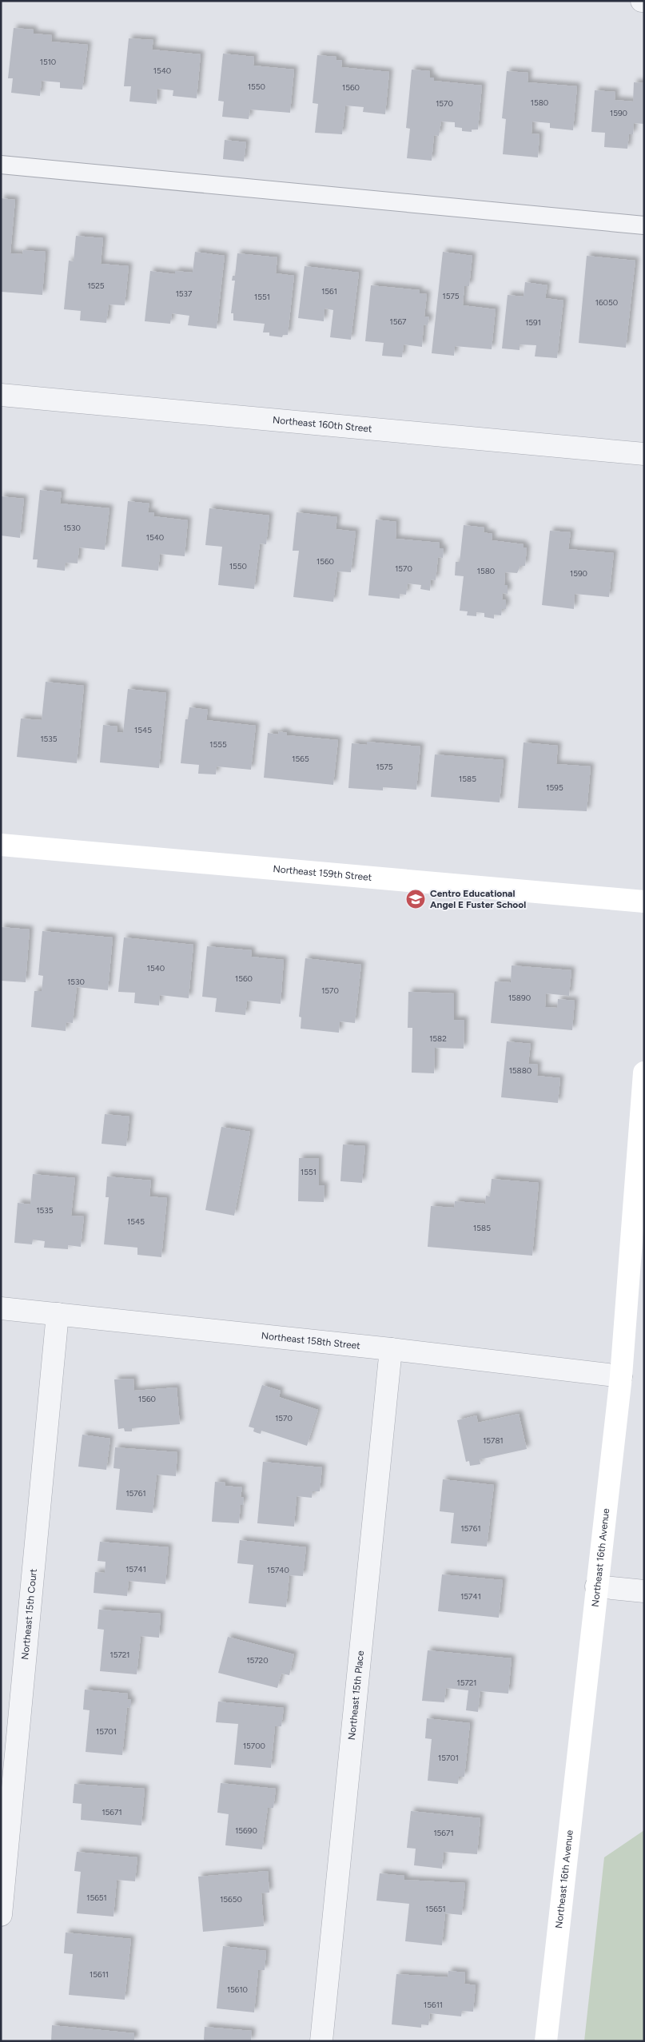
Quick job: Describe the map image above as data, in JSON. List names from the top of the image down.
{
  "streets": {
    "street": [
      "Northeast 160th Street",
      "Northeast 159th Street",
      "Northeast 158th Street",
      "Northeast 16th Avenue",
      "Northeast 15th Court",
      "Northeast 15th Place"
    ]
  },
  "crossings": [
    ["Northeast 158th Street", "Northeast 16th Avenue"],
    ["Northeast 158th Street", "Northeast 15th Court"],
    ["Northeast 158th Street", "Northeast 15th Place"]
  ],
  "places": {
    "school or university": ["Centro Educational Angel E Fuster School"]
  },
  "house_numbers": [
    "1510",
    "1540",
    "1550",
    "1560",
    "1580",
    "1570",
    "1590",
    "1525",
    "1561",
    "1537",
    "1575",
    "1551",
    "16050",
    "1567",
    "1591",
    "1530",
    "1540",
    "1560",
    "1550",
    "1570",
    "1580",
    "1590",
    "1545",
    "1535",
    "1555",
    "1565",
    "1575",
    "1585",
    "1595",
    "1540",
    "1560",
    "1530",
    "1570",
    "15890",
    "1582",
    "15880",
    "1551",
    "1535",
    "1545",
    "1585",
    "1560",
    "1570",
    "15781",
    "15761",
    "15761",
    "15741",
    "15740",
    "15741",
    "15721",
    "15720",
    "15721",
    "15701",
    "15700",
    "15701",
    "15671",
    "15690",
    "15671",
    "15651",
    "15650",
    "15651",
    "15611",
    "15610",
    "15611"
  ]
}
